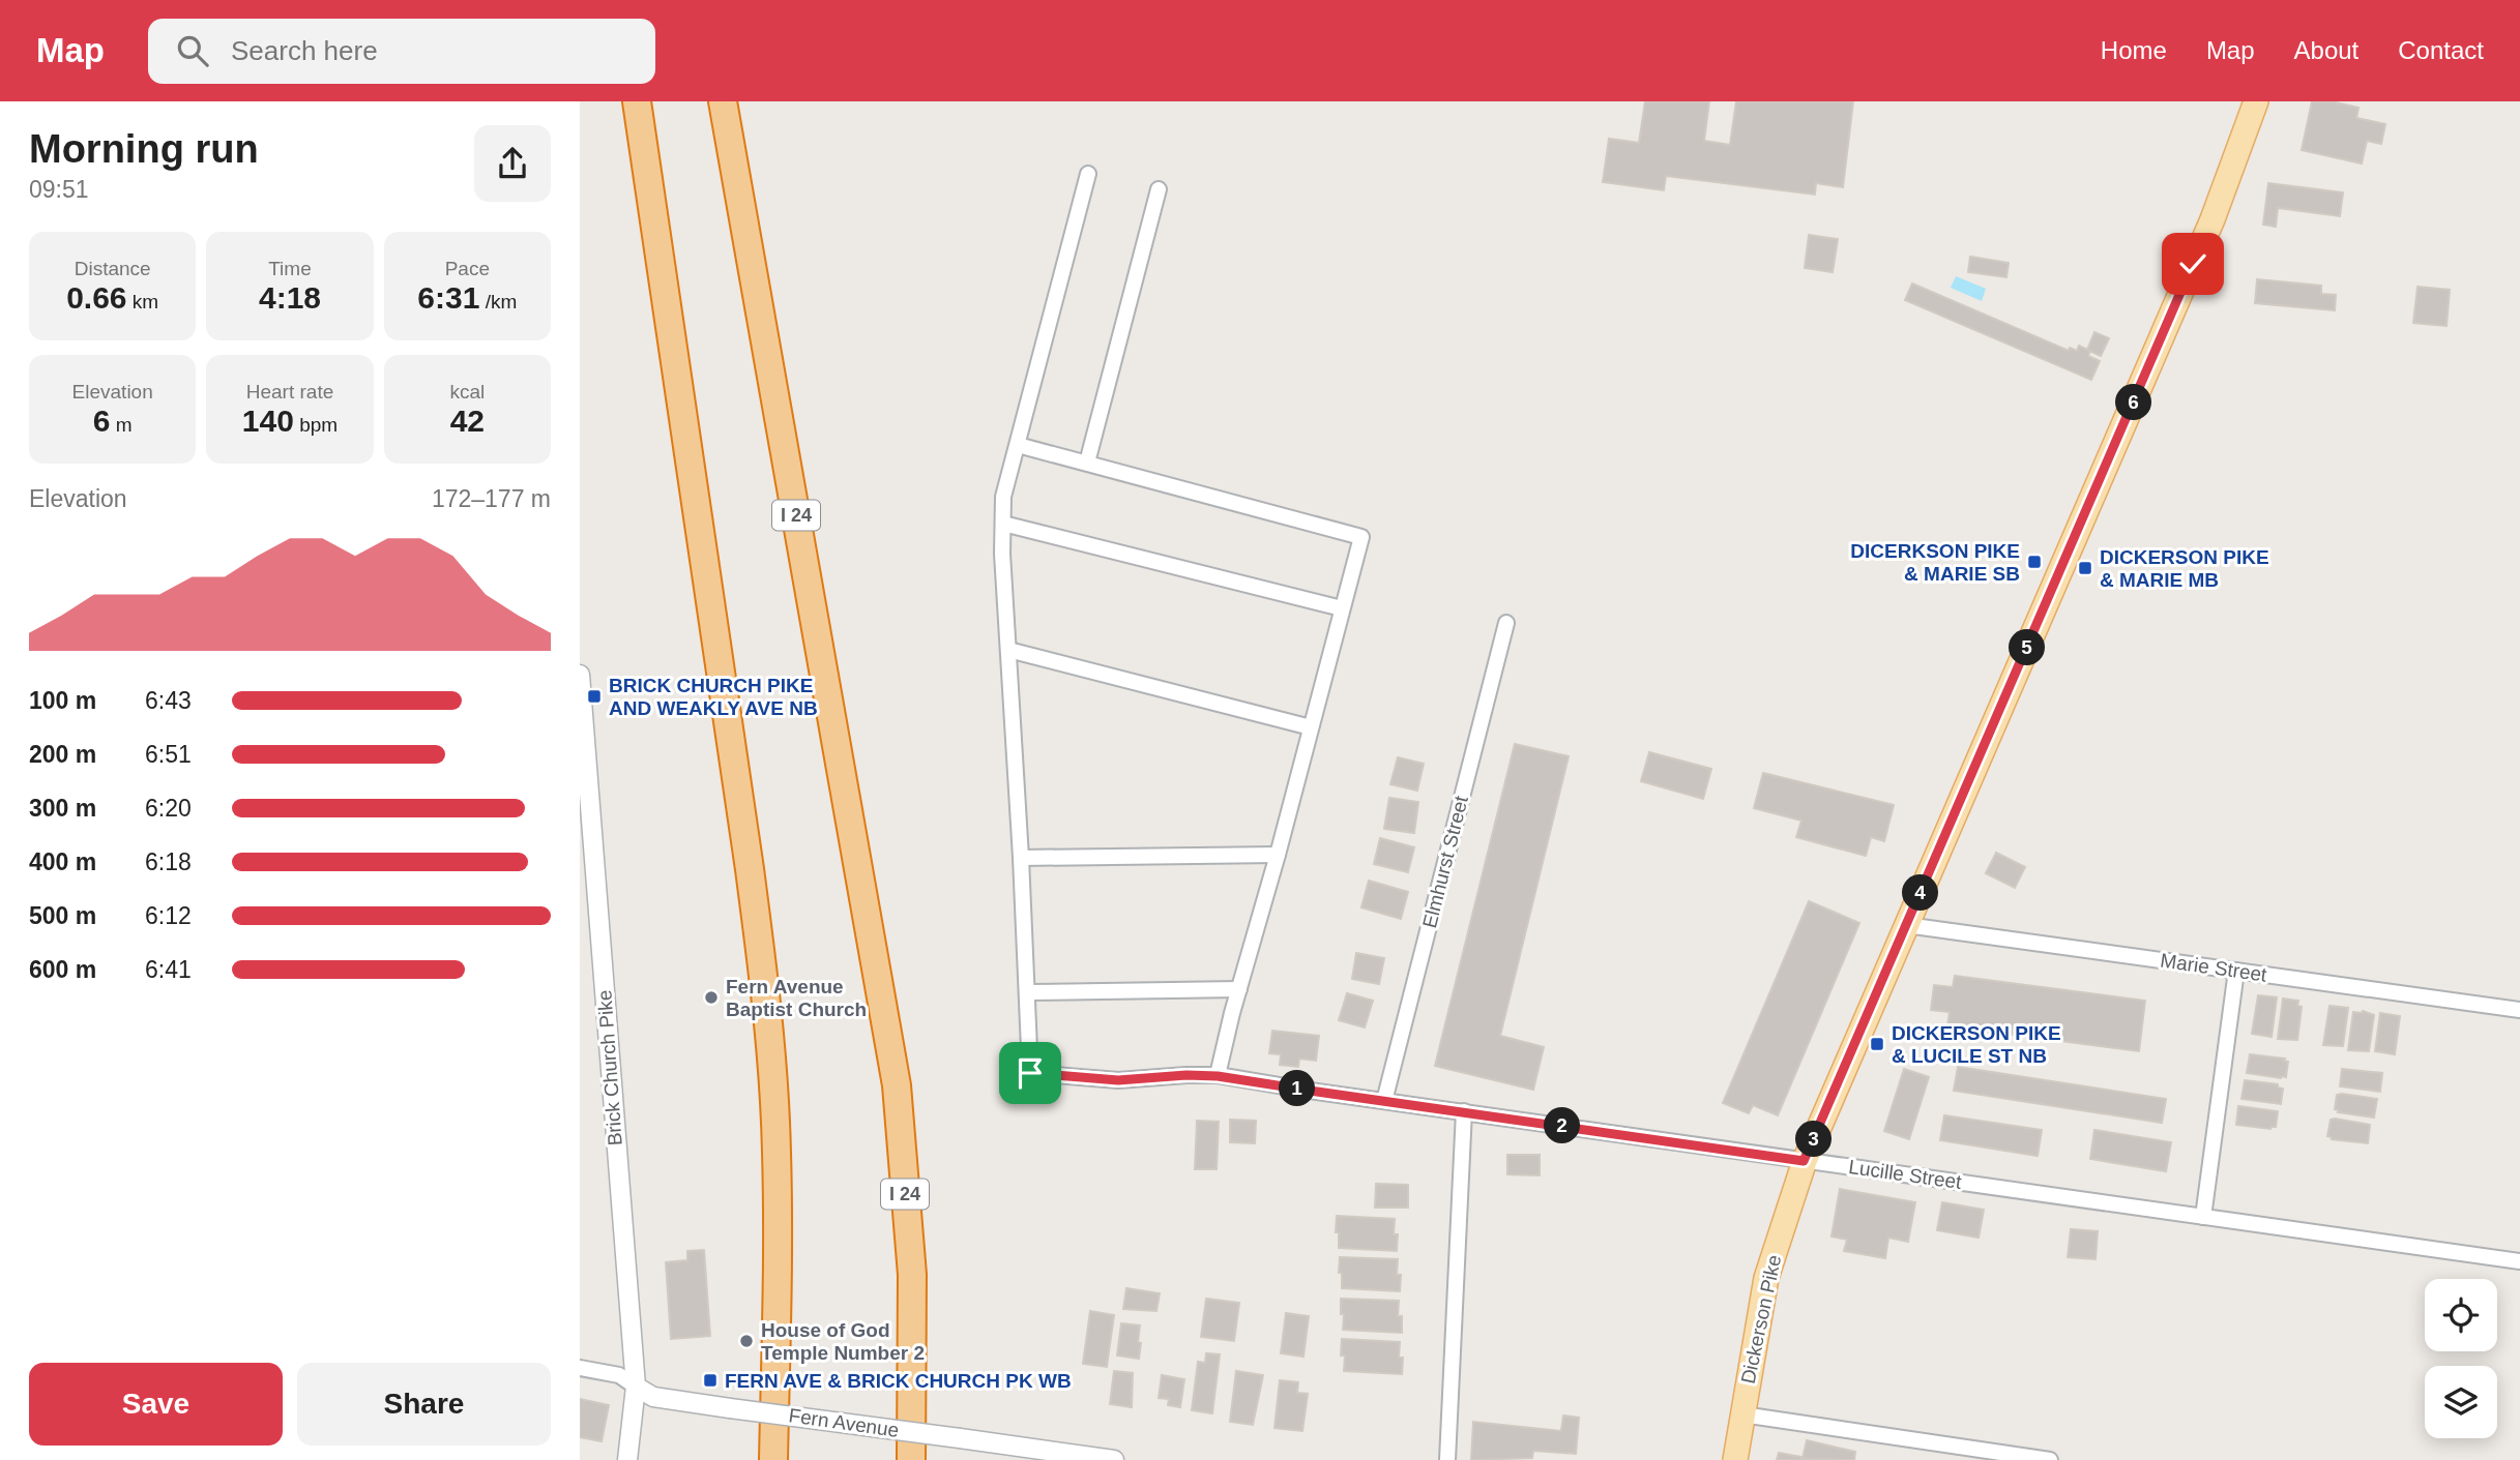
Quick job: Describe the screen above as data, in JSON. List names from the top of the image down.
{
  "streets": {
    "highway": ["I 24"],
    "main road": ["Dickerson Pike"],
    "street": [
      "Elmhurst Street",
      "Marie Street",
      "Brick Church Pike",
      "Lucille Street",
      "Fern Avenue"
    ]
  },
  "crossings": [
    ["Elmhurst Street", "Lucille Street"],
    ["Marie Street", "Dickerson Pike"],
    ["Brick Church Pike", "Fern Avenue"],
    ["Lucille Street", "Dickerson Pike"]
  ],
  "places": {
    "transit": [
      "DICERKSON PIKE & MARIE SB",
      "DICKERSON PIKE & MARIE MB",
      "BRICK CHURCH PIKE AND WEAKLY AVE NB",
      "DICKERSON PIKE & LUCILE ST NB",
      "FERN AVE & BRICK CHURCH PK WB"
    ],
    "other": ["Fern Avenue Baptist Church", "House of God Temple Number 2"]
  },
  "page": {
    "header": "Map",
    "search": "Search here",
    "nav": [
      "Home",
      "Map",
      "About",
      "Contact"
    ],
    "heading": ["Morning run", "09:51"],
    "stats": [
      ["Distance", "0.66 km"],
      ["Time", "4:18"],
      ["Pace", "6:31 /km"],
      ["Elevation", "6 m"],
      ["Heart rate", "140 bpm"],
      ["kcal", "42"]
    ],
    "pins": [
      "6",
      "5",
      "4",
      "1",
      "2",
      "3"
    ],
    "chart": ["Elevation", "172–177 m"],
    "list": [
      {
        "name": "100 m",
        "note": "6:43"
      },
      {
        "name": "200 m",
        "note": "6:51"
      },
      {
        "name": "300 m",
        "note": "6:20"
      },
      {
        "name": "400 m",
        "note": "6:18"
      },
      {
        "name": "500 m",
        "note": "6:12"
      },
      {
        "name": "600 m",
        "note": "6:41"
      }
    ],
    "buttons": ["Save", "Share"]
  }
}
